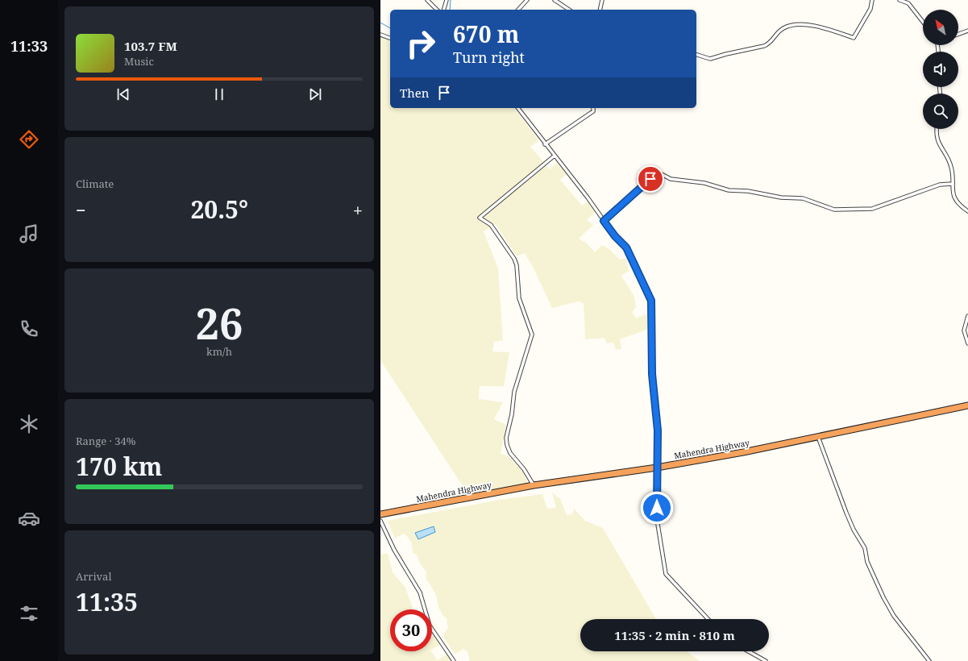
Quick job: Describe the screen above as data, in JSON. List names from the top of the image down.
{
  "streets": {
    "highway": ["Mahendra Highway"]
  },
  "north": "top left",
  "page": {
    "tabs": "11:33",
    "turn": ["670 m", "Turn right"],
    "song": ["103.7 FM", "Music"],
    "then": "Then",
    "tile": [
      "Climate",
      ["26", "km/h"],
      ["Range · 34%", "170 km"],
      ["Arrival", "11:35"]
    ],
    "heat": ["−", "20.5°", "+"],
    "limit": "30",
    "trip": "11:35 · 2 min · 810 m"
  }
}
